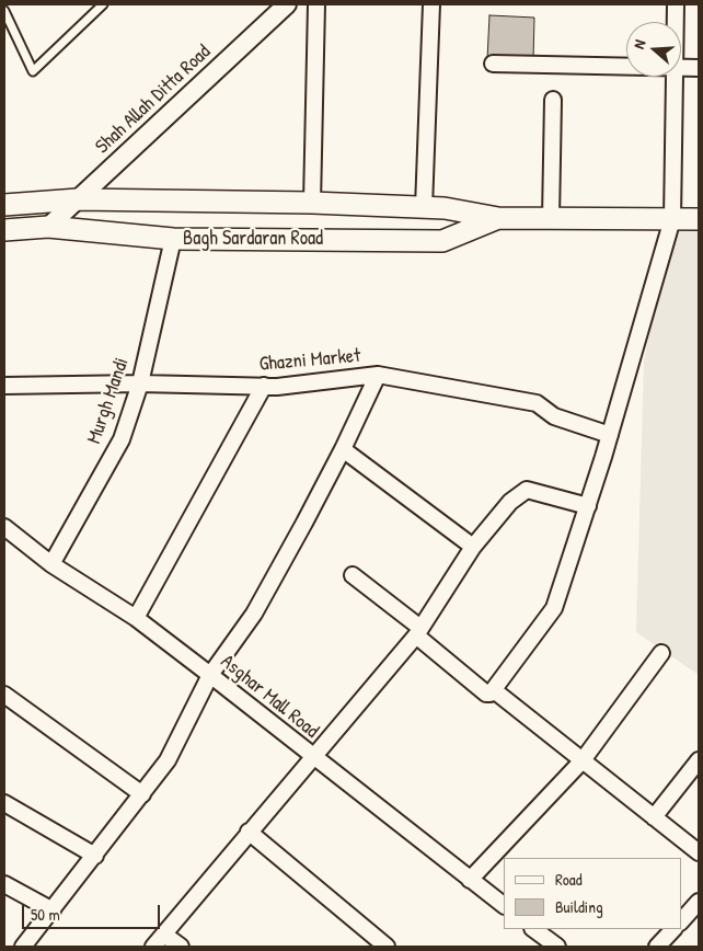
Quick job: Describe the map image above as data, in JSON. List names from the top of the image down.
{
  "streets": {
    "main road": ["Bagh Sardaran Road"],
    "street": [
      "Shah Allah Ditta Road",
      "Ghazni Market",
      "Murgh Mandi",
      "Asghar Mall Road"
    ]
  },
  "crossings": [
    ["Shah Allah Ditta Road", "Bagh Sardaran Road"],
    ["Bagh Sardaran Road", "Murgh Mandi"],
    ["Ghazni Market", "Murgh Mandi"],
    ["Murgh Mandi", "Asghar Mall Road"]
  ],
  "legend": ["Road", "Building"],
  "scale_bar": "50 m",
  "north": "left"
}
